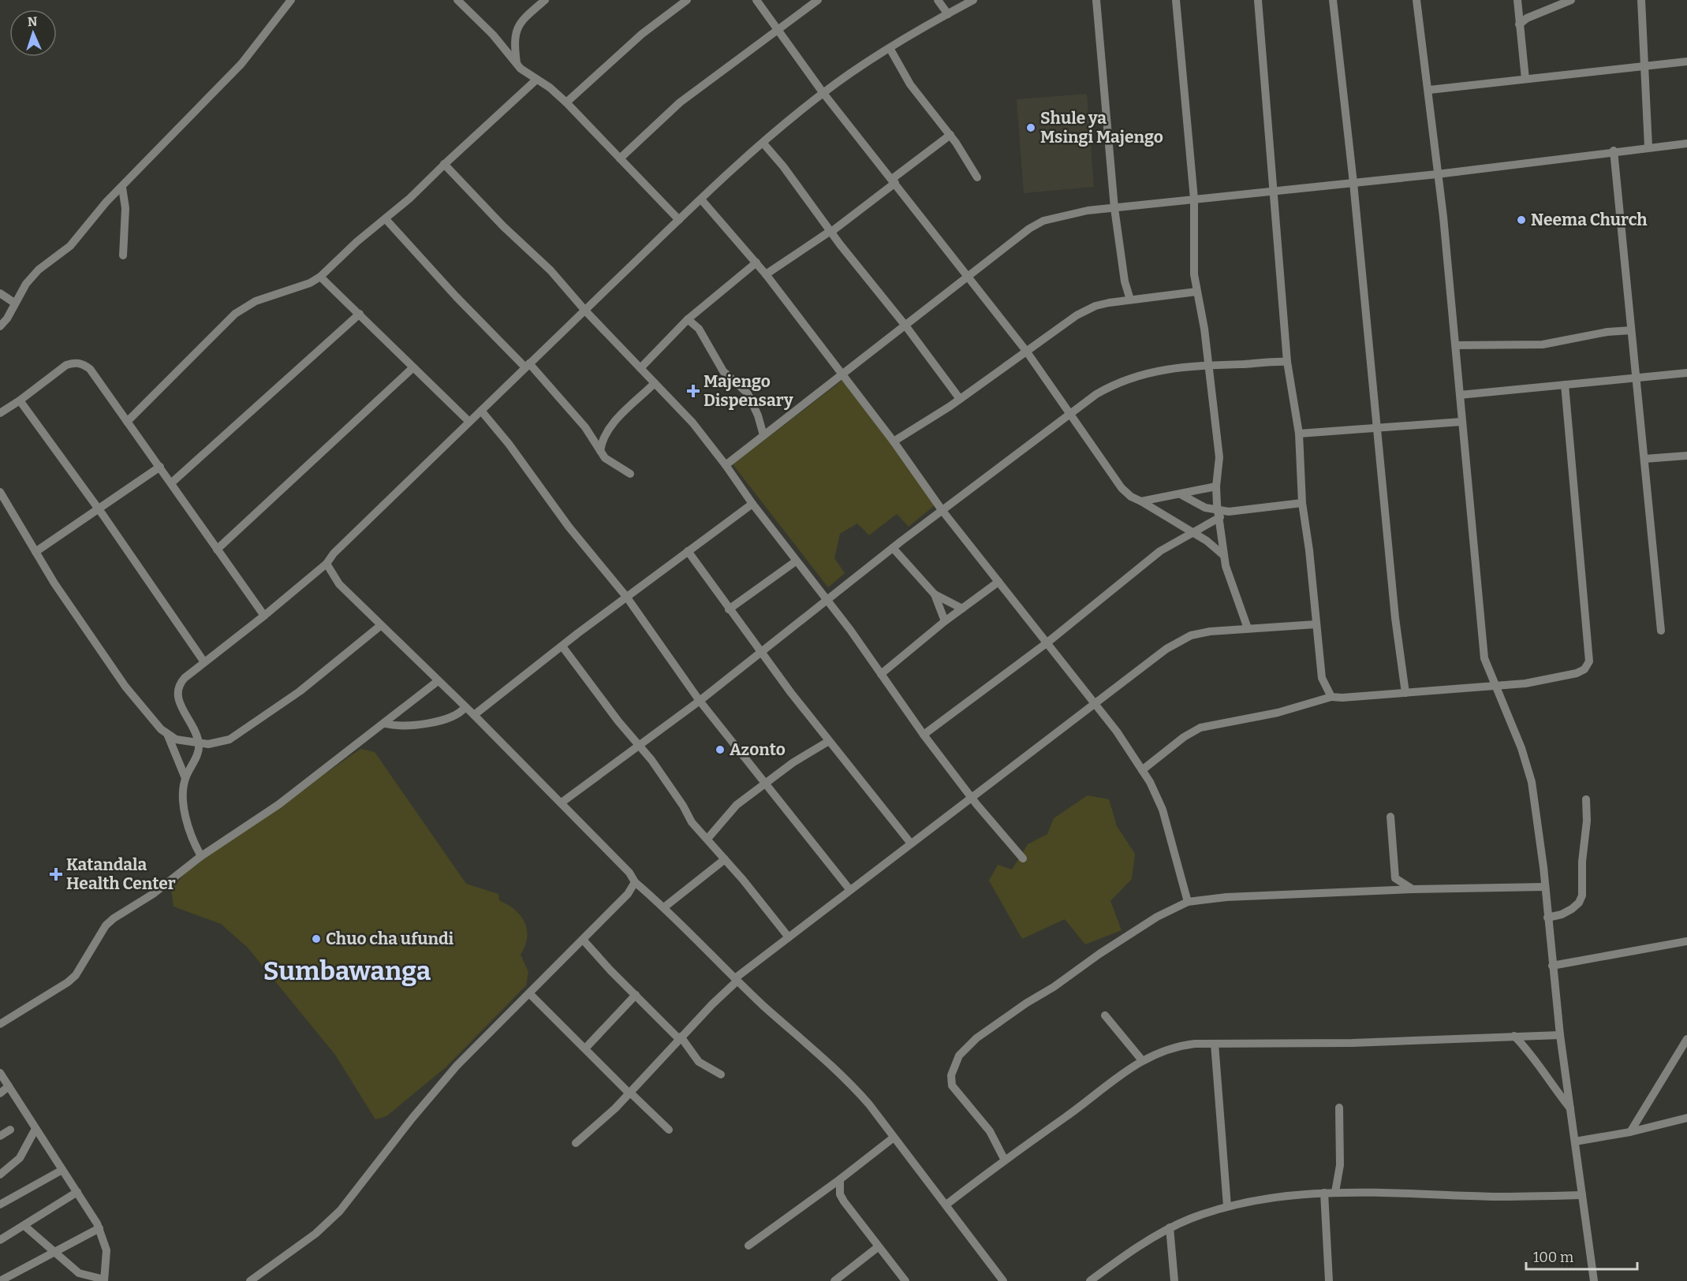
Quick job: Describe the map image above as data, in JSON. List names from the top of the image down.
{
  "districts": ["Sumbawanga"],
  "places": {
    "other": [
      "Shule ya Msingi Majengo",
      "Neema Church",
      "Azonto",
      "Chuo cha ufundi"
    ],
    "health": ["Majengo Dispensary", "Katandala Health Center"]
  },
  "scale_bar": "100 m",
  "north": "top"
}
